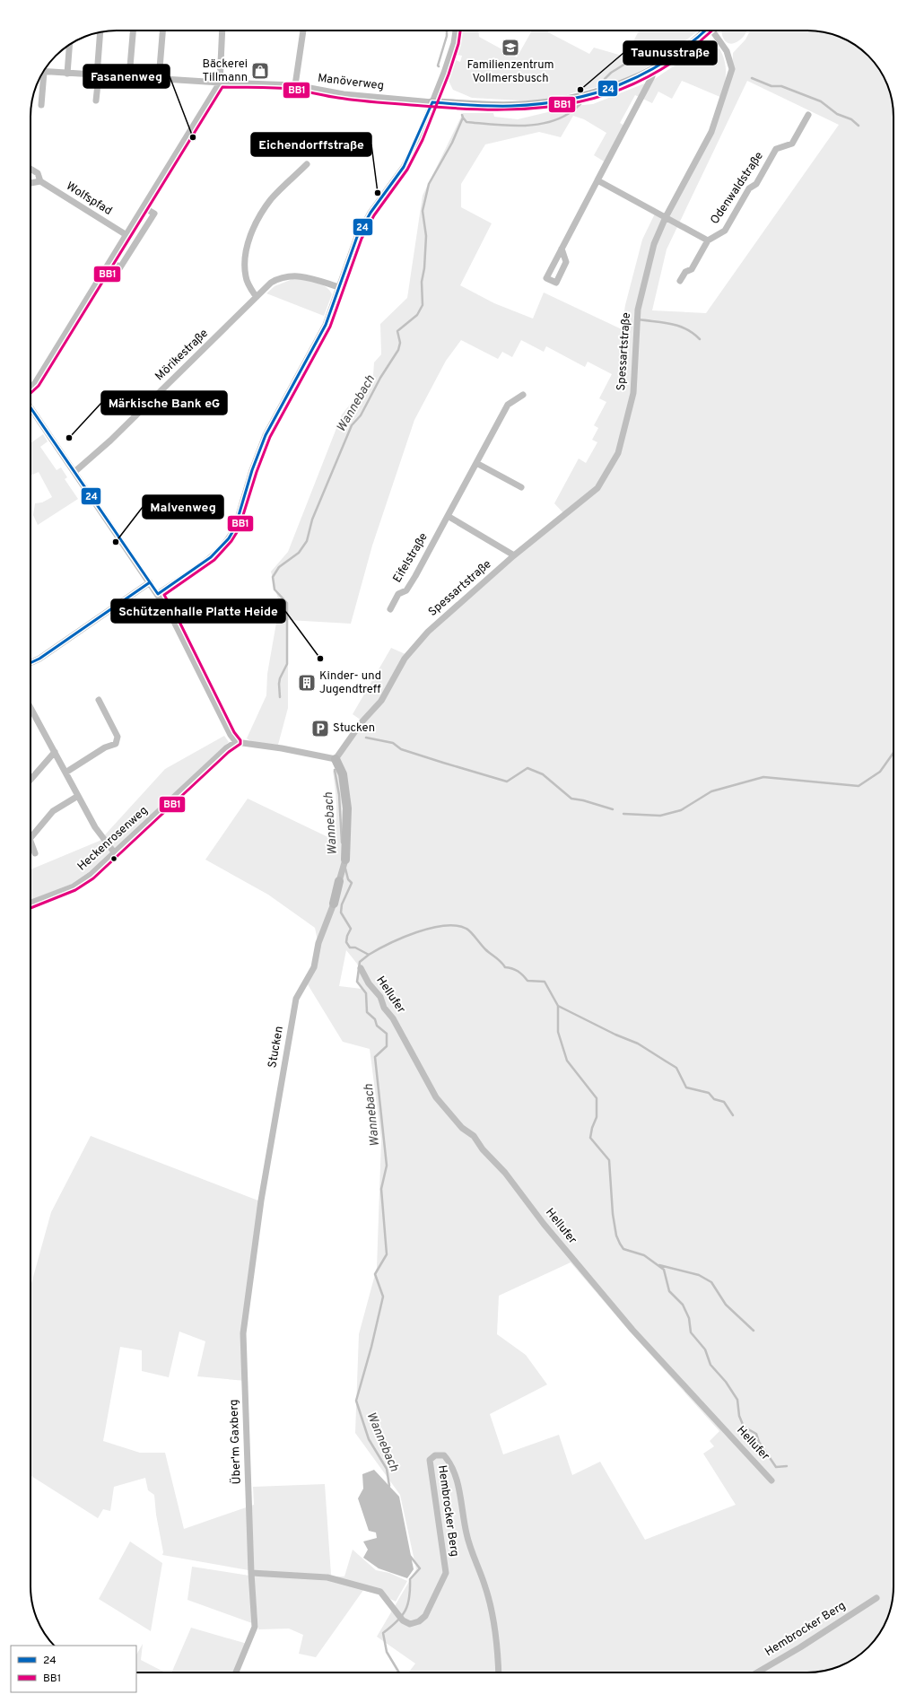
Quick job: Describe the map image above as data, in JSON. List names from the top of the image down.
{
  "streets": {
    "street": [
      "Manöverweg",
      "Odenwaldstraße",
      "Wolfspfad",
      "Spessartstraße",
      "Mörikestraße",
      "Eifelstraße",
      "Heckenrosenweg",
      "Hellufer",
      "Stucken",
      "Über'm Gaxberg",
      "Hembrocker Berg"
    ]
  },
  "crossings": [
    ["Stucken", "Über'm Gaxberg"],
    ["Über'm Gaxberg", "Hembrocker Berg"]
  ],
  "water": ["Wannebach"],
  "places": {
    "school or university": ["Familienzentrum Vollmersbusch"],
    "shop": ["Bäckerei Tillmann"],
    "other": [
      "Taunusstraße",
      "Fasanenweg",
      "Eichendorffstraße",
      "Märkische Bank eG",
      "Malvenweg",
      "Schützenhalle Platte Heide"
    ],
    "building": ["Kinder- und Jugendtreff"],
    "parking": ["Stucken"]
  },
  "lines": ["transit line 24", "transit line BB1"],
  "legend": ["24", "BB1"]
}
